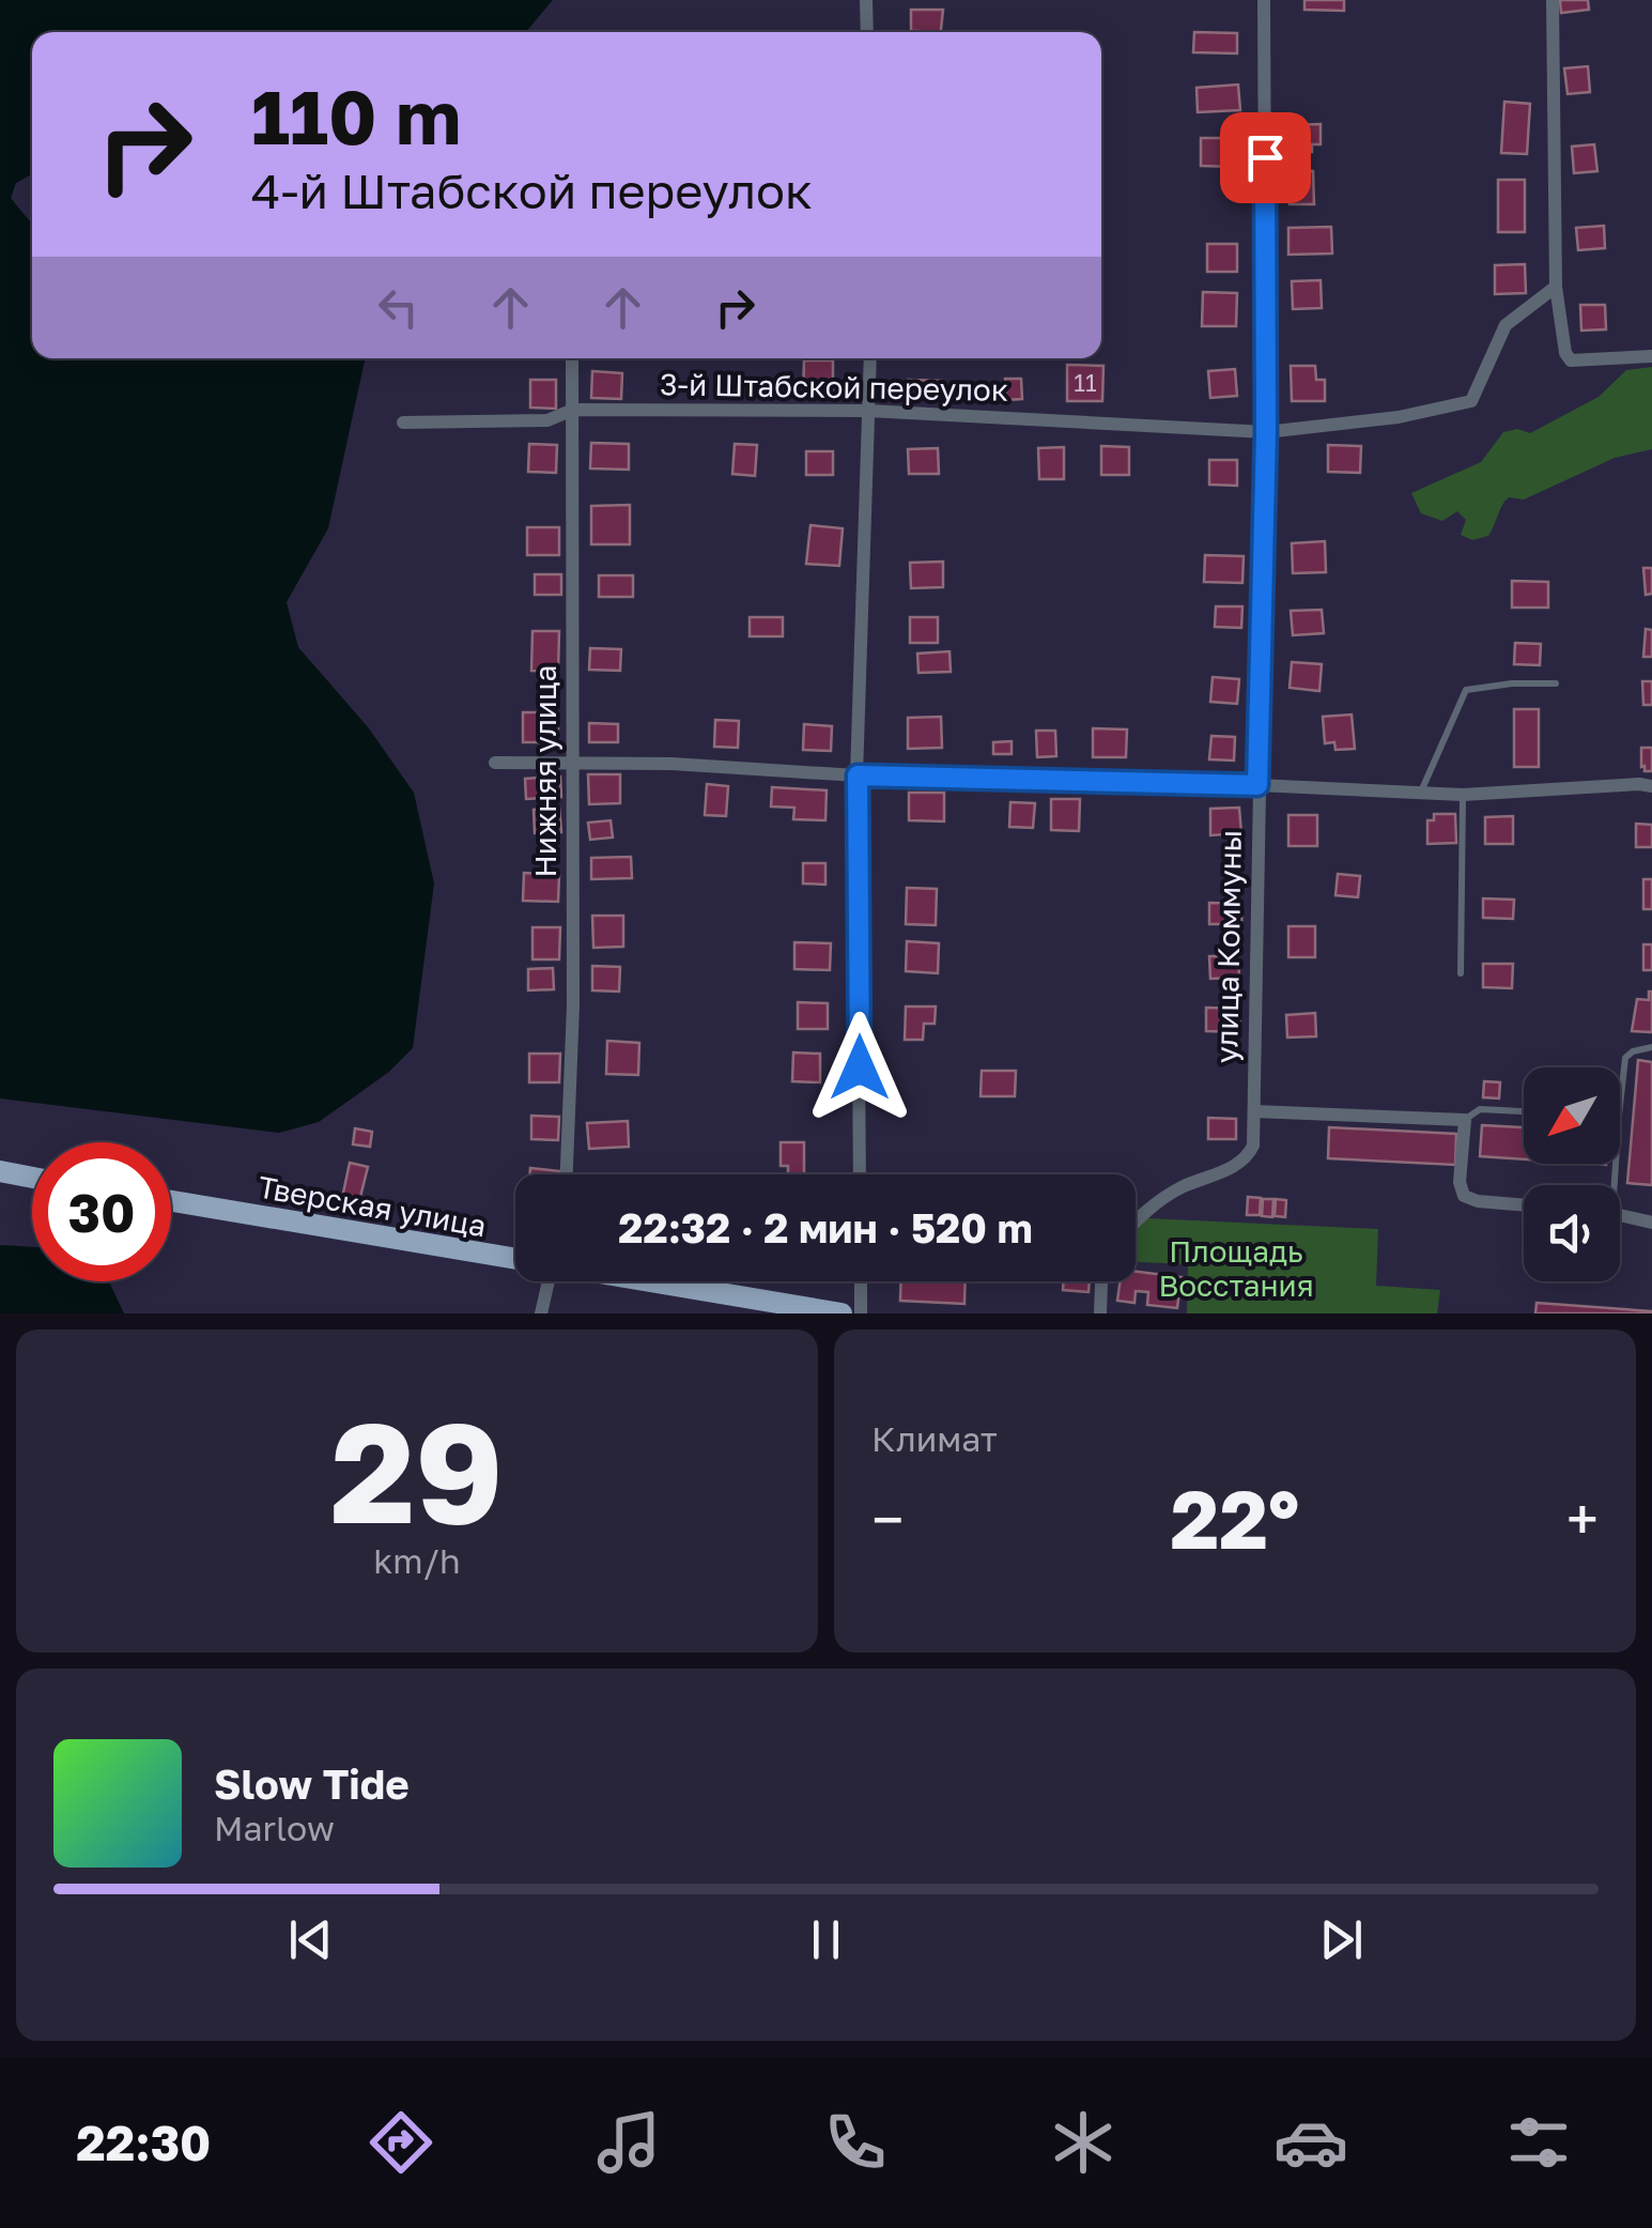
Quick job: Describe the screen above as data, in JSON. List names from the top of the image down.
{
  "streets": {
    "main road": ["Тверская улица"],
    "street": ["3-й Штабской переулок", "Нижняя улица", "улица Коммуны"]
  },
  "crossings": [
    ["3-й Штабской переулок", "Нижняя улица"],
    ["3-й Штабской переулок", "улица Коммуны"]
  ],
  "parks": ["Площадь Восстания"],
  "house_numbers": ["11"],
  "north": "bottom left",
  "page": {
    "turn": ["110 m", "4-й Штабской переулок"],
    "limit": "30",
    "trip": "22:32 · 2 мин · 520 m",
    "tile": [
      ["29", "km/h"],
      "Климат"
    ],
    "heat": ["−", "22°", "+"],
    "song": ["Slow Tide", "Marlow"],
    "tabs": "22:30"
  }
}
